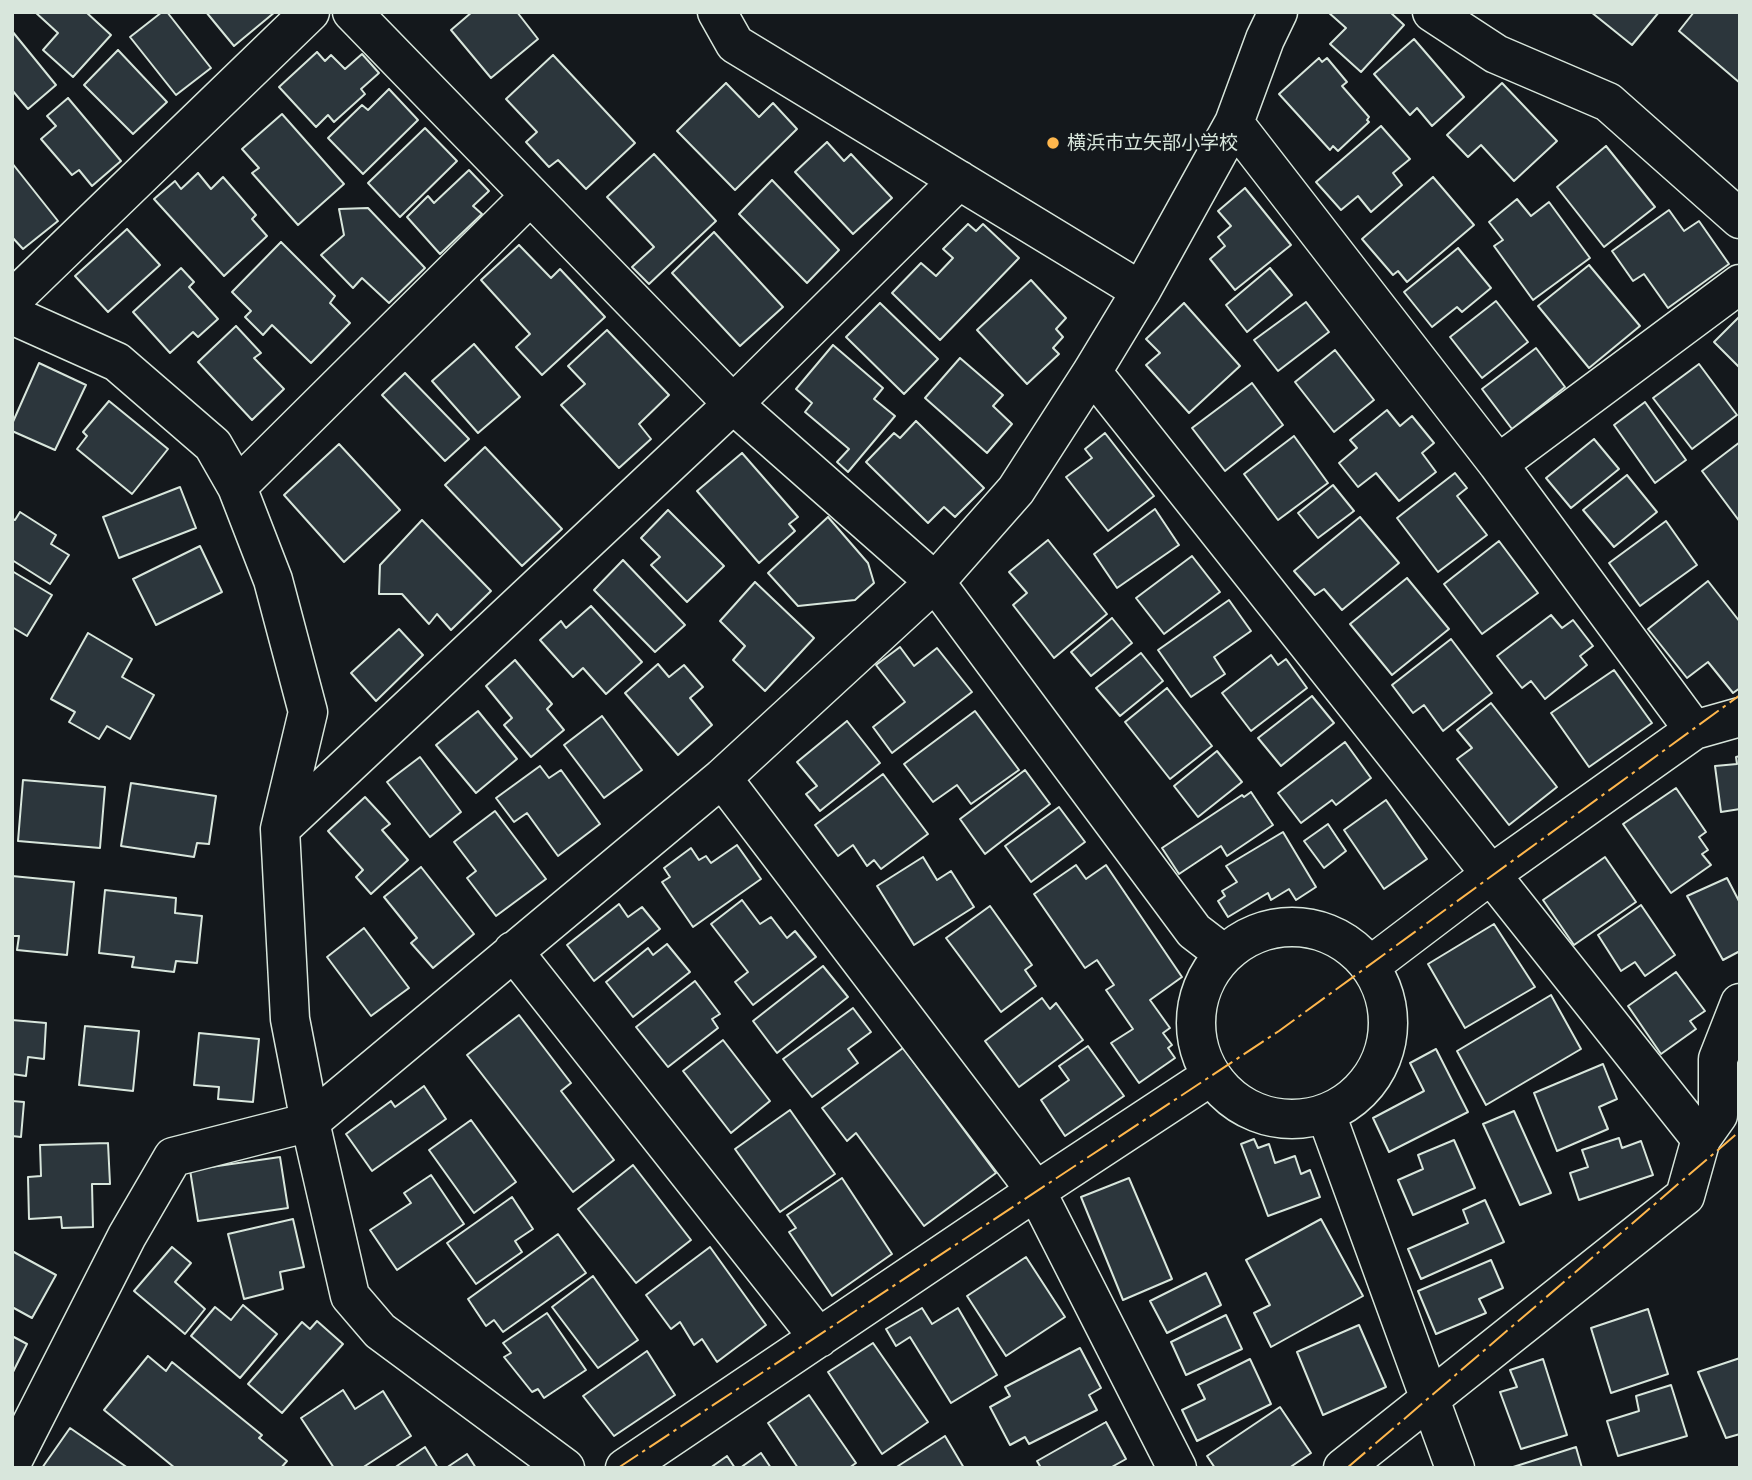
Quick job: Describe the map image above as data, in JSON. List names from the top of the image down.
{
  "places": ["横浜市立矢部小学校"]
}
